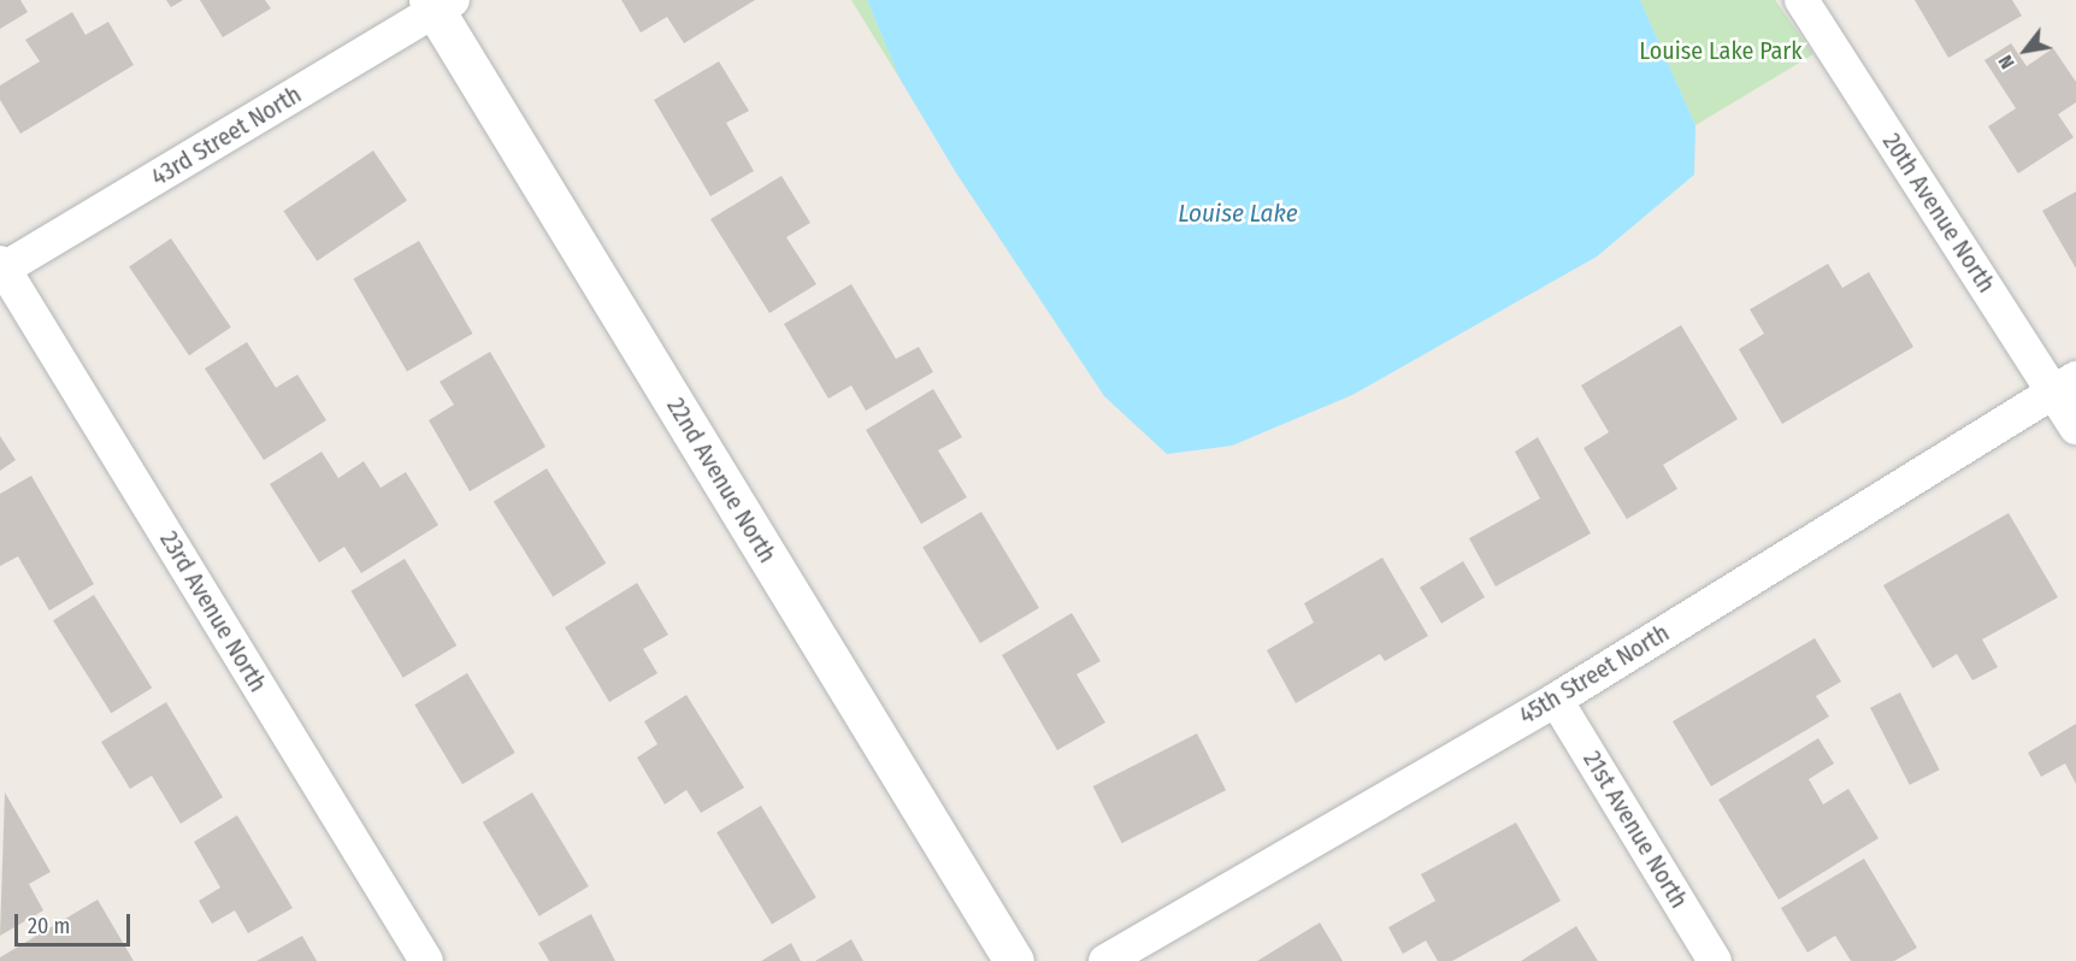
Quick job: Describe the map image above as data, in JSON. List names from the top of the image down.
{
  "streets": {
    "main road": ["22nd Avenue North"],
    "street": [
      "43rd Street North",
      "20th Avenue North",
      "23rd Avenue North",
      "45th Street North",
      "21st Avenue North"
    ]
  },
  "crossings": [
    ["43rd Street North", "22nd Avenue North"],
    ["43rd Street North", "23rd Avenue North"],
    ["20th Avenue North", "45th Street North"],
    ["45th Street North", "21st Avenue North"]
  ],
  "water": ["Louise Lake"],
  "parks": ["Louise Lake Park"],
  "scale_bar": "20 m",
  "north": "bottom left"
}
